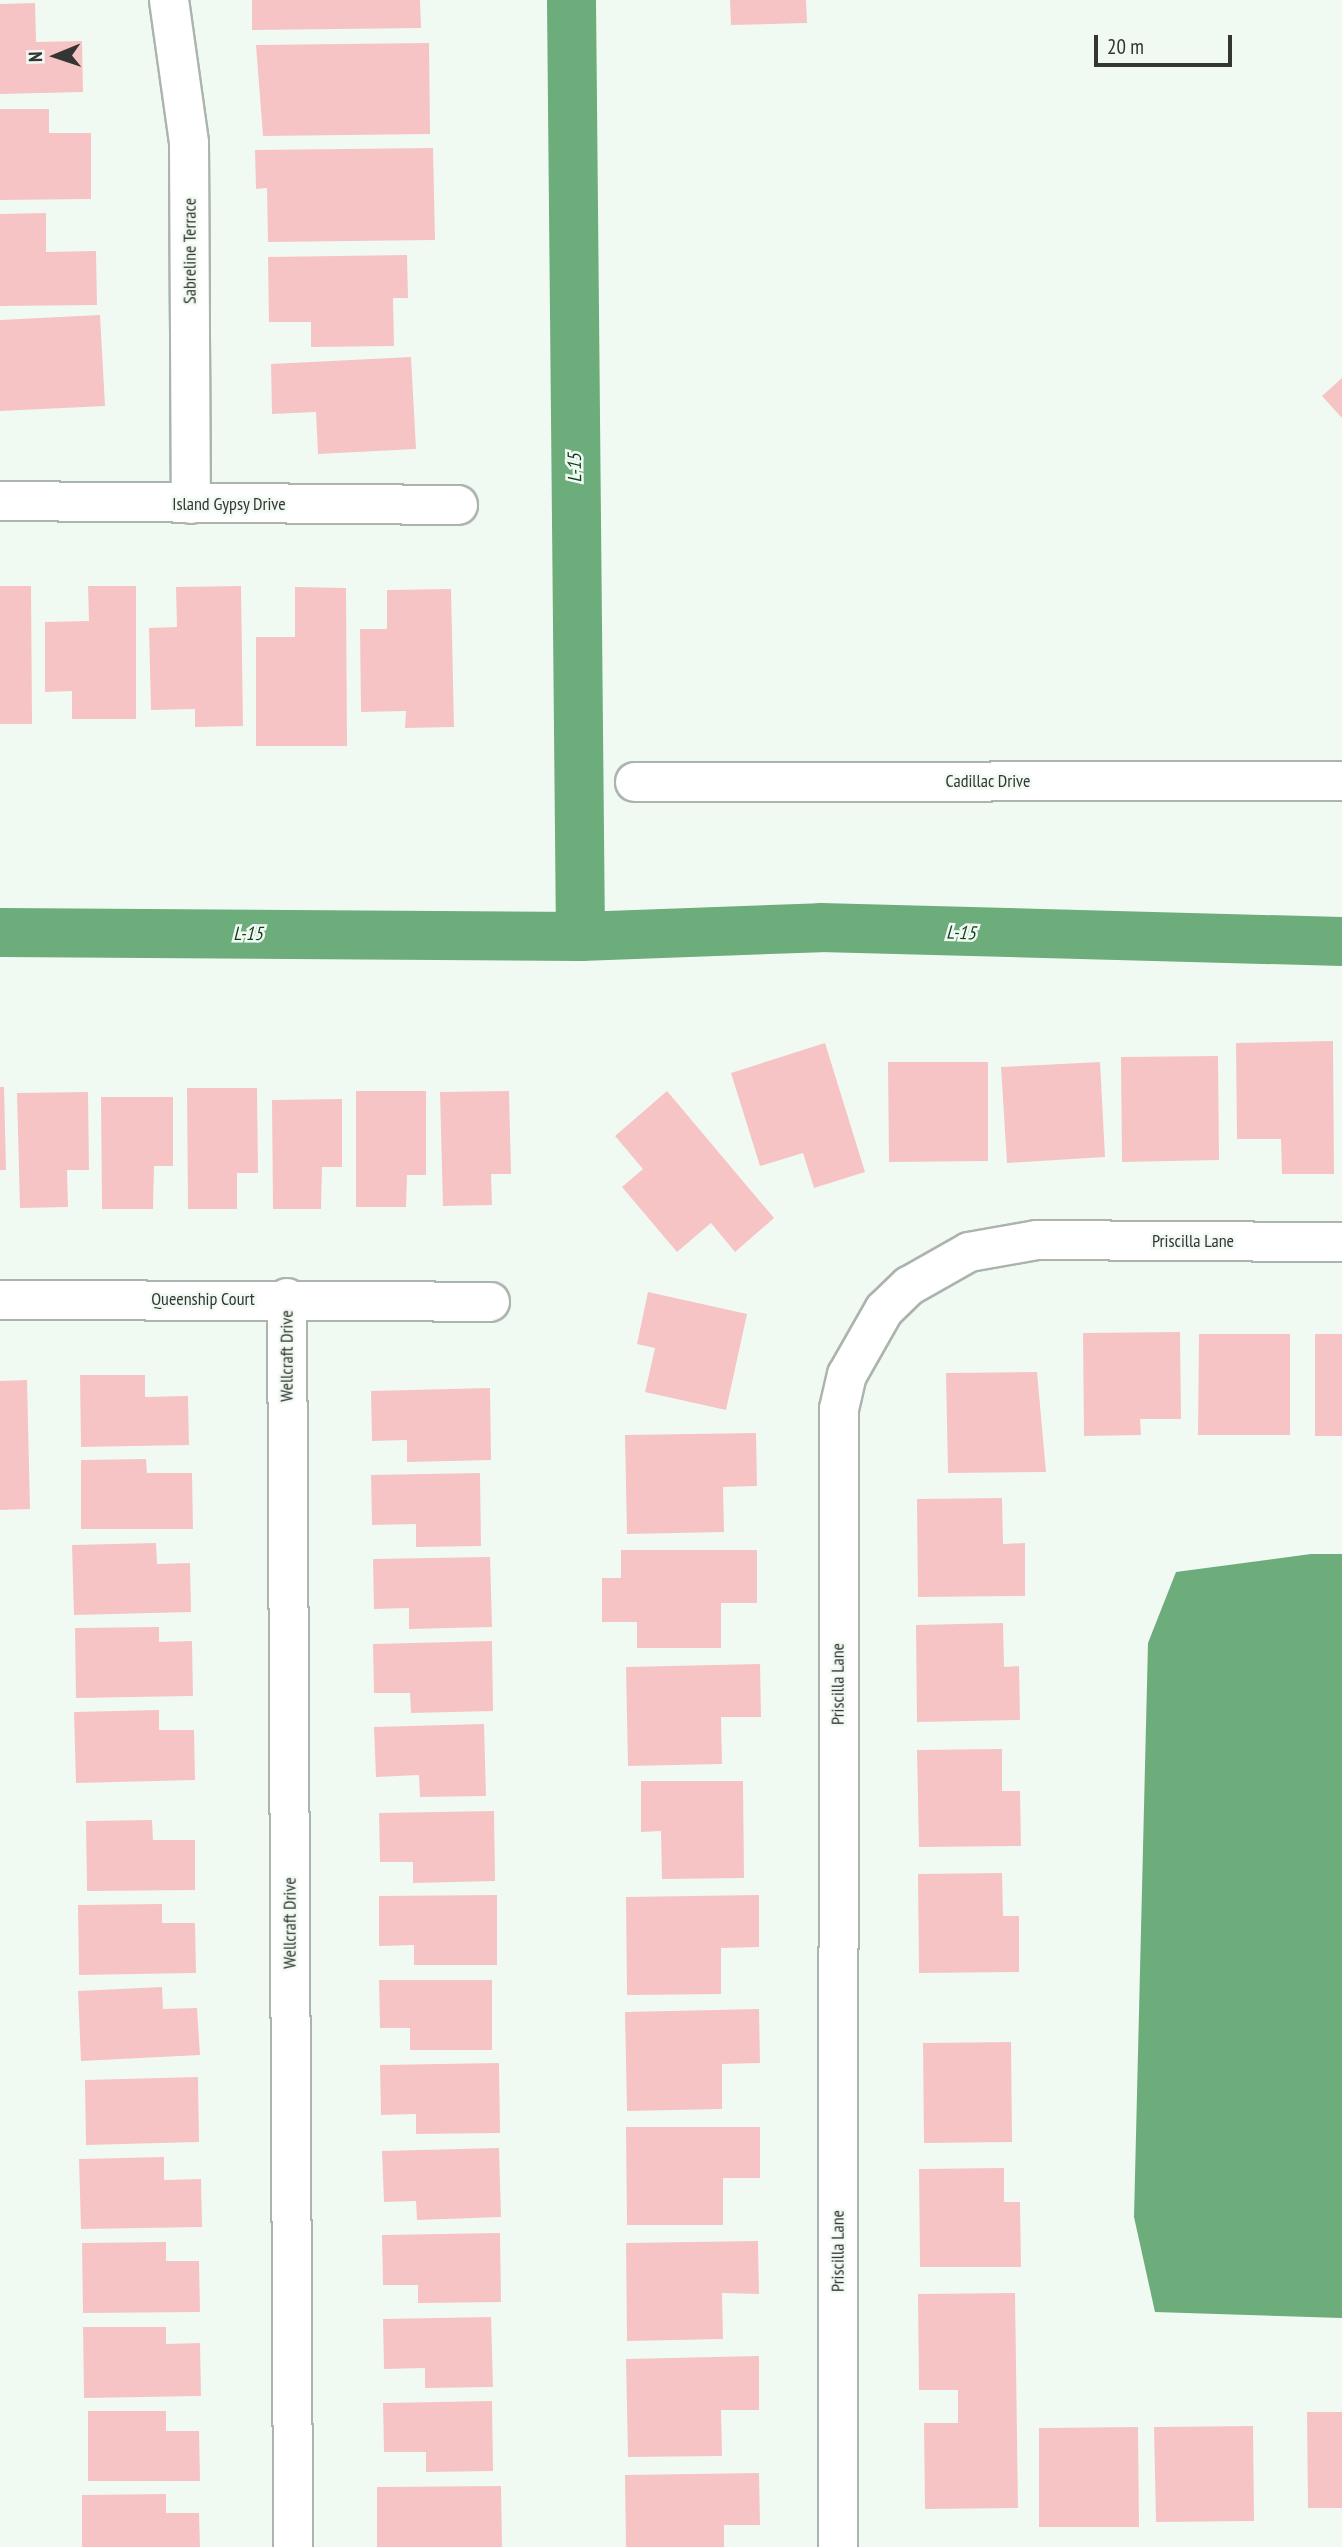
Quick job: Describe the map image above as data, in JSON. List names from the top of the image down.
{
  "streets": {
    "street": [
      "Sabreline Terrace",
      "Island Gypsy Drive",
      "Cadillac Drive",
      "Priscilla Lane",
      "Queenship Court",
      "Wellcraft Drive"
    ]
  },
  "crossings": [
    ["Sabreline Terrace", "Island Gypsy Drive"],
    ["Queenship Court", "Wellcraft Drive"]
  ],
  "water": ["L-15"],
  "scale_bar": "20 m",
  "north": "left"
}
